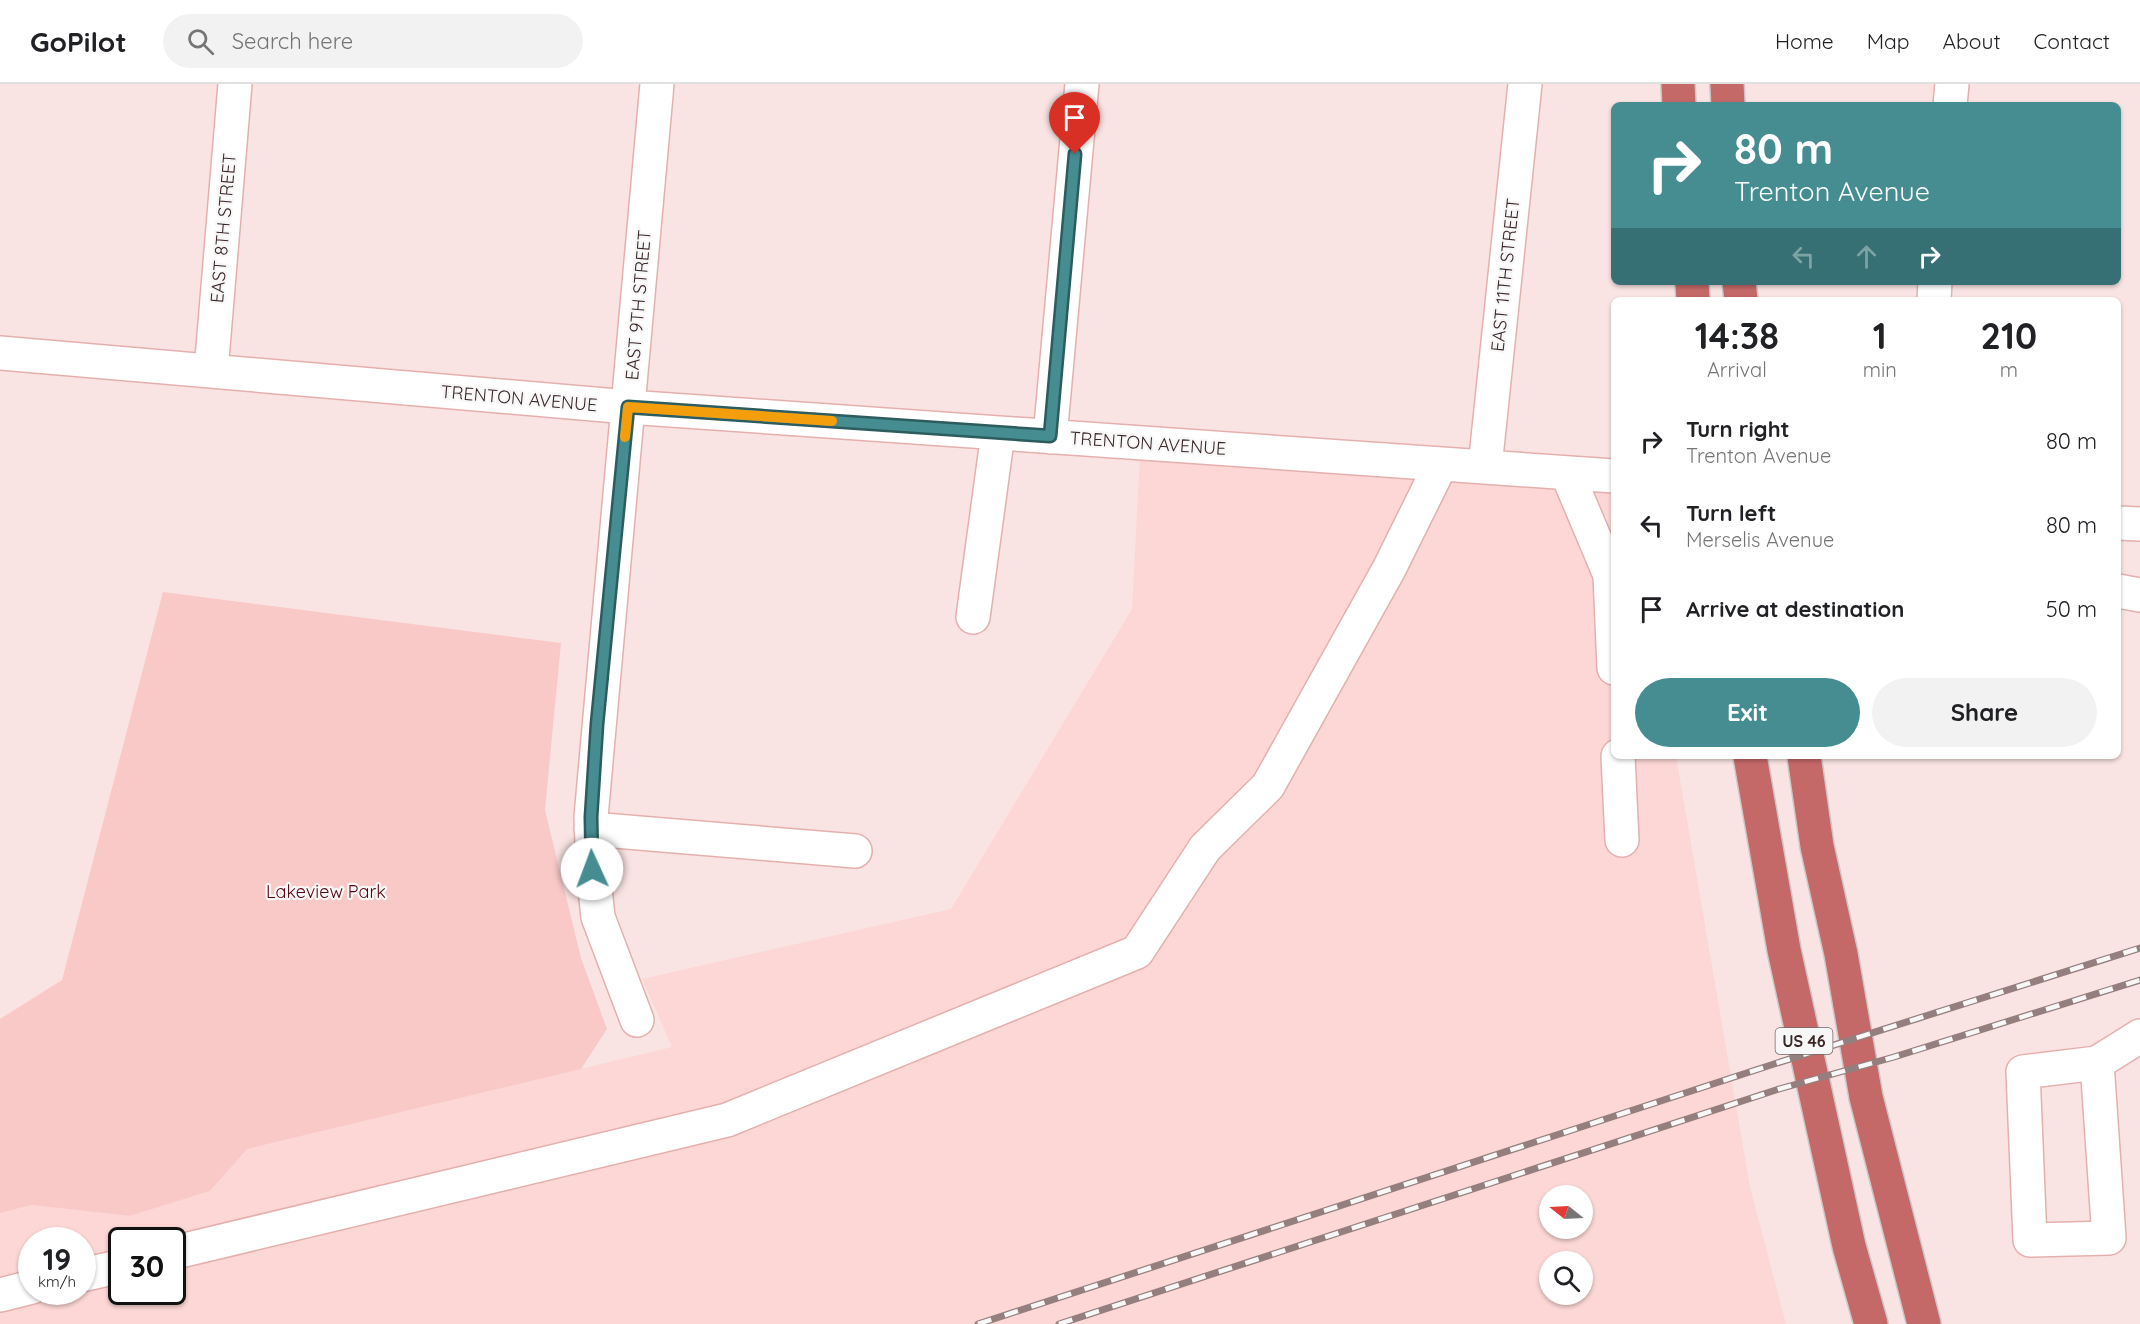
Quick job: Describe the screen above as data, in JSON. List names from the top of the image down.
{
  "streets": {
    "highway": ["US 46"],
    "street": [
      "EAST 8TH STREET",
      "EAST 11TH STREET",
      "EAST 9TH STREET",
      "TRENTON AVENUE"
    ]
  },
  "crossings": [
    ["EAST 8TH STREET", "TRENTON AVENUE"],
    ["EAST 11TH STREET", "TRENTON AVENUE"],
    ["EAST 9TH STREET", "TRENTON AVENUE"]
  ],
  "parks": ["Lakeview Park"],
  "north": "left",
  "page": {
    "header": "GoPilot",
    "search": "Search here",
    "nav": [
      "Home",
      "Map",
      "About",
      "Contact"
    ],
    "turn": ["80 m", "Trenton Avenue"],
    "eta": [
      "14:38",
      "Arrival",
      "1",
      "min",
      "210",
      "m"
    ],
    "list": [
      {
        "name": "Turn right",
        "note": "Trenton Avenue",
        "value": "80 m"
      },
      {
        "name": "Turn left",
        "note": "Merselis Avenue",
        "value": "80 m"
      },
      {
        "name": "Arrive at destination",
        "value": "50 m"
      }
    ],
    "buttons": ["Exit", "Share"],
    "speed": "19 km/h",
    "limit": "30"
  }
}
